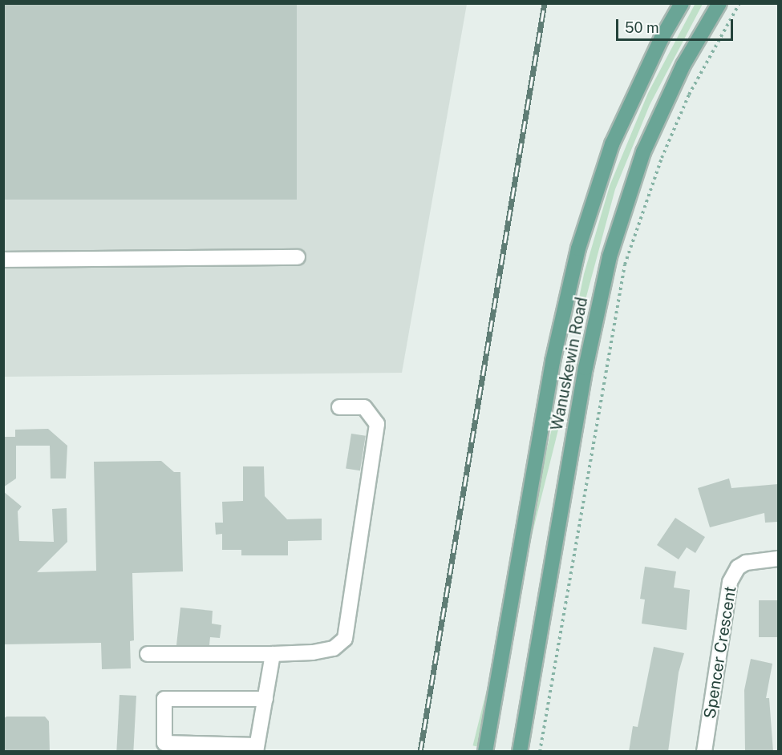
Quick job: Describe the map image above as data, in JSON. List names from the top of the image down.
{
  "streets": {
    "main road": ["Wanuskewin Road"],
    "street": ["Spencer Crescent"]
  },
  "scale_bar": "50 m"
}
